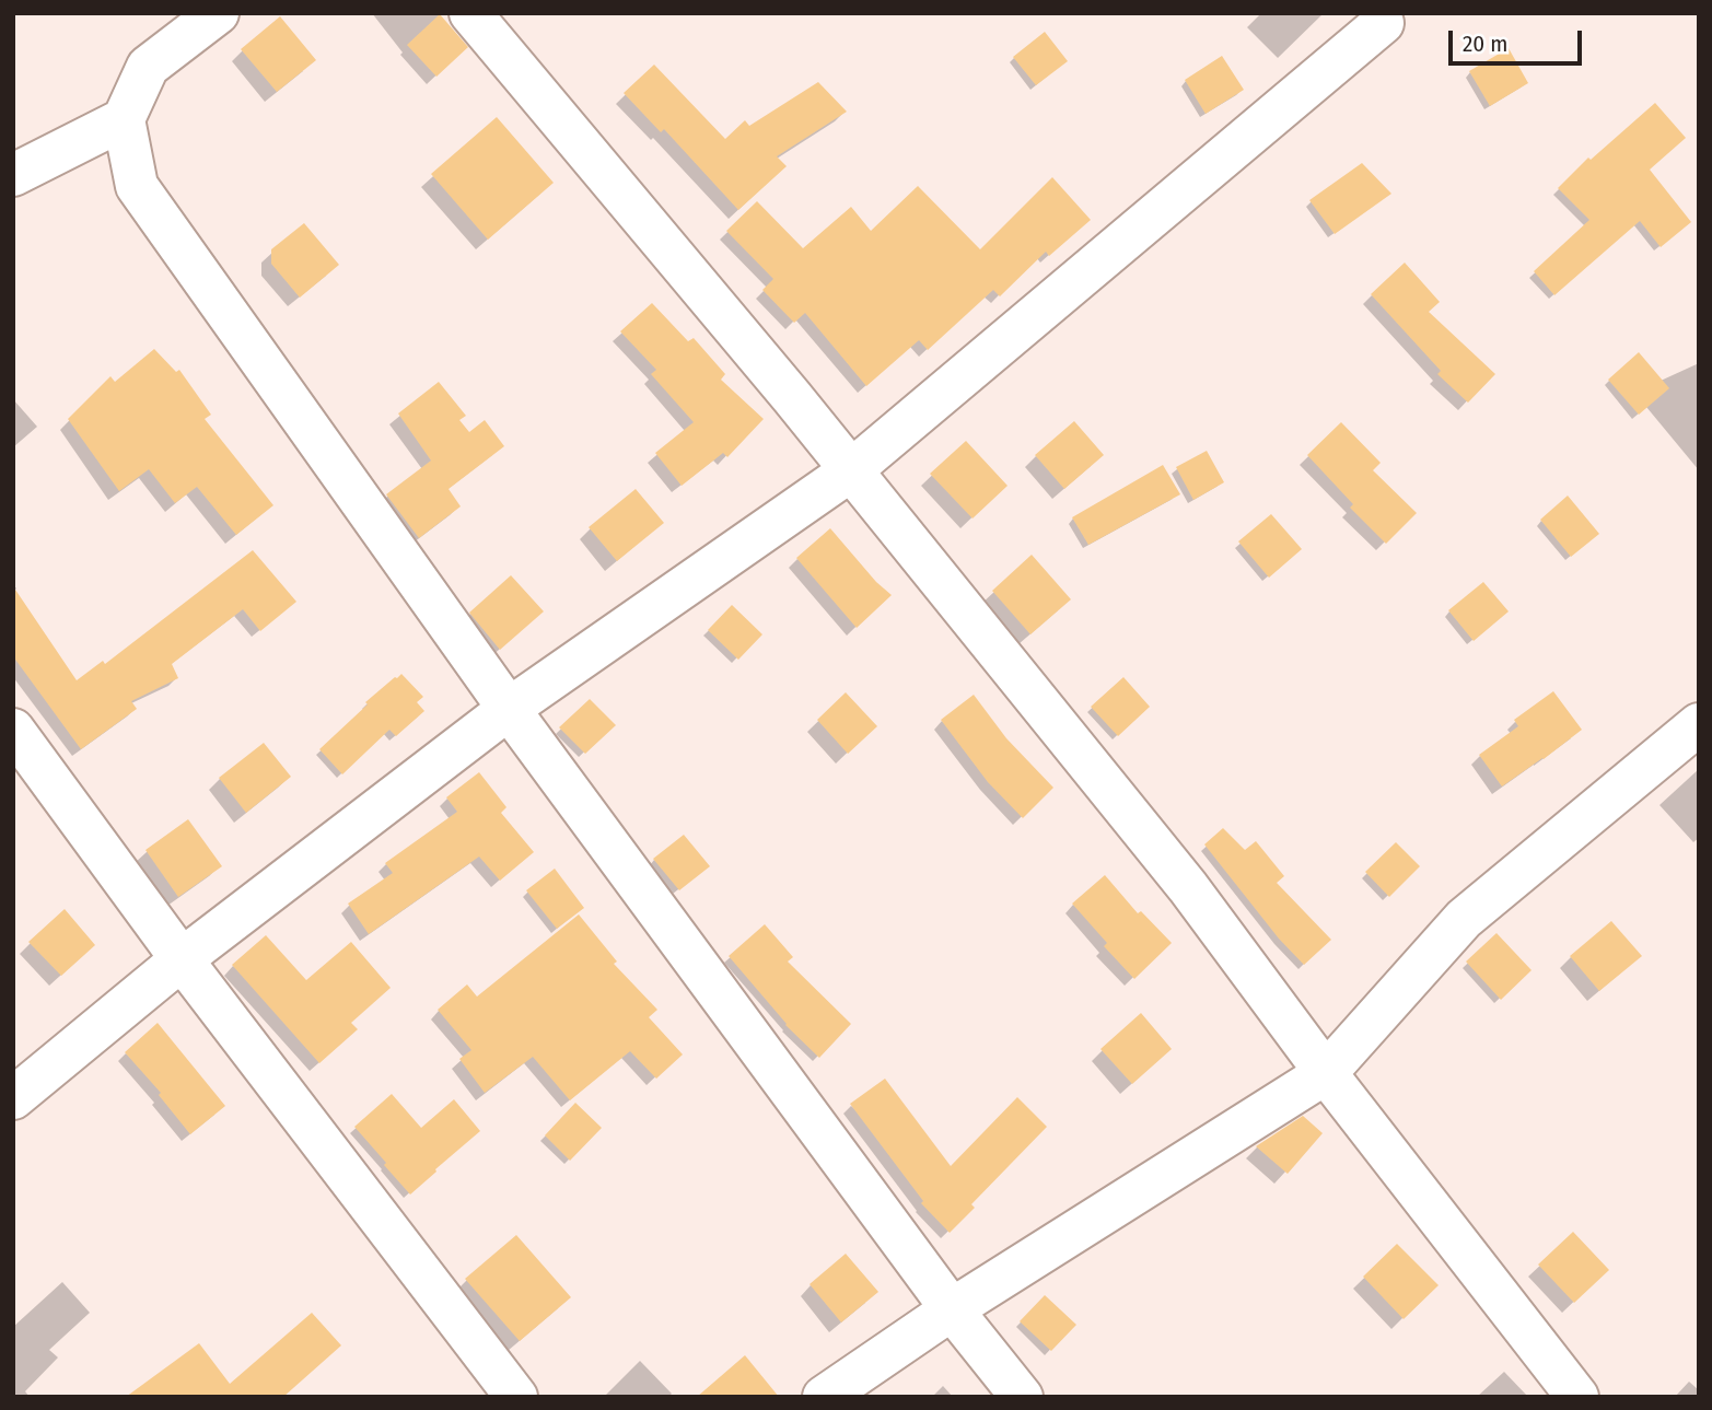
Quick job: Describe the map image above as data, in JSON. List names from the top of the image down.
{
  "scale_bar": "20 m"
}
